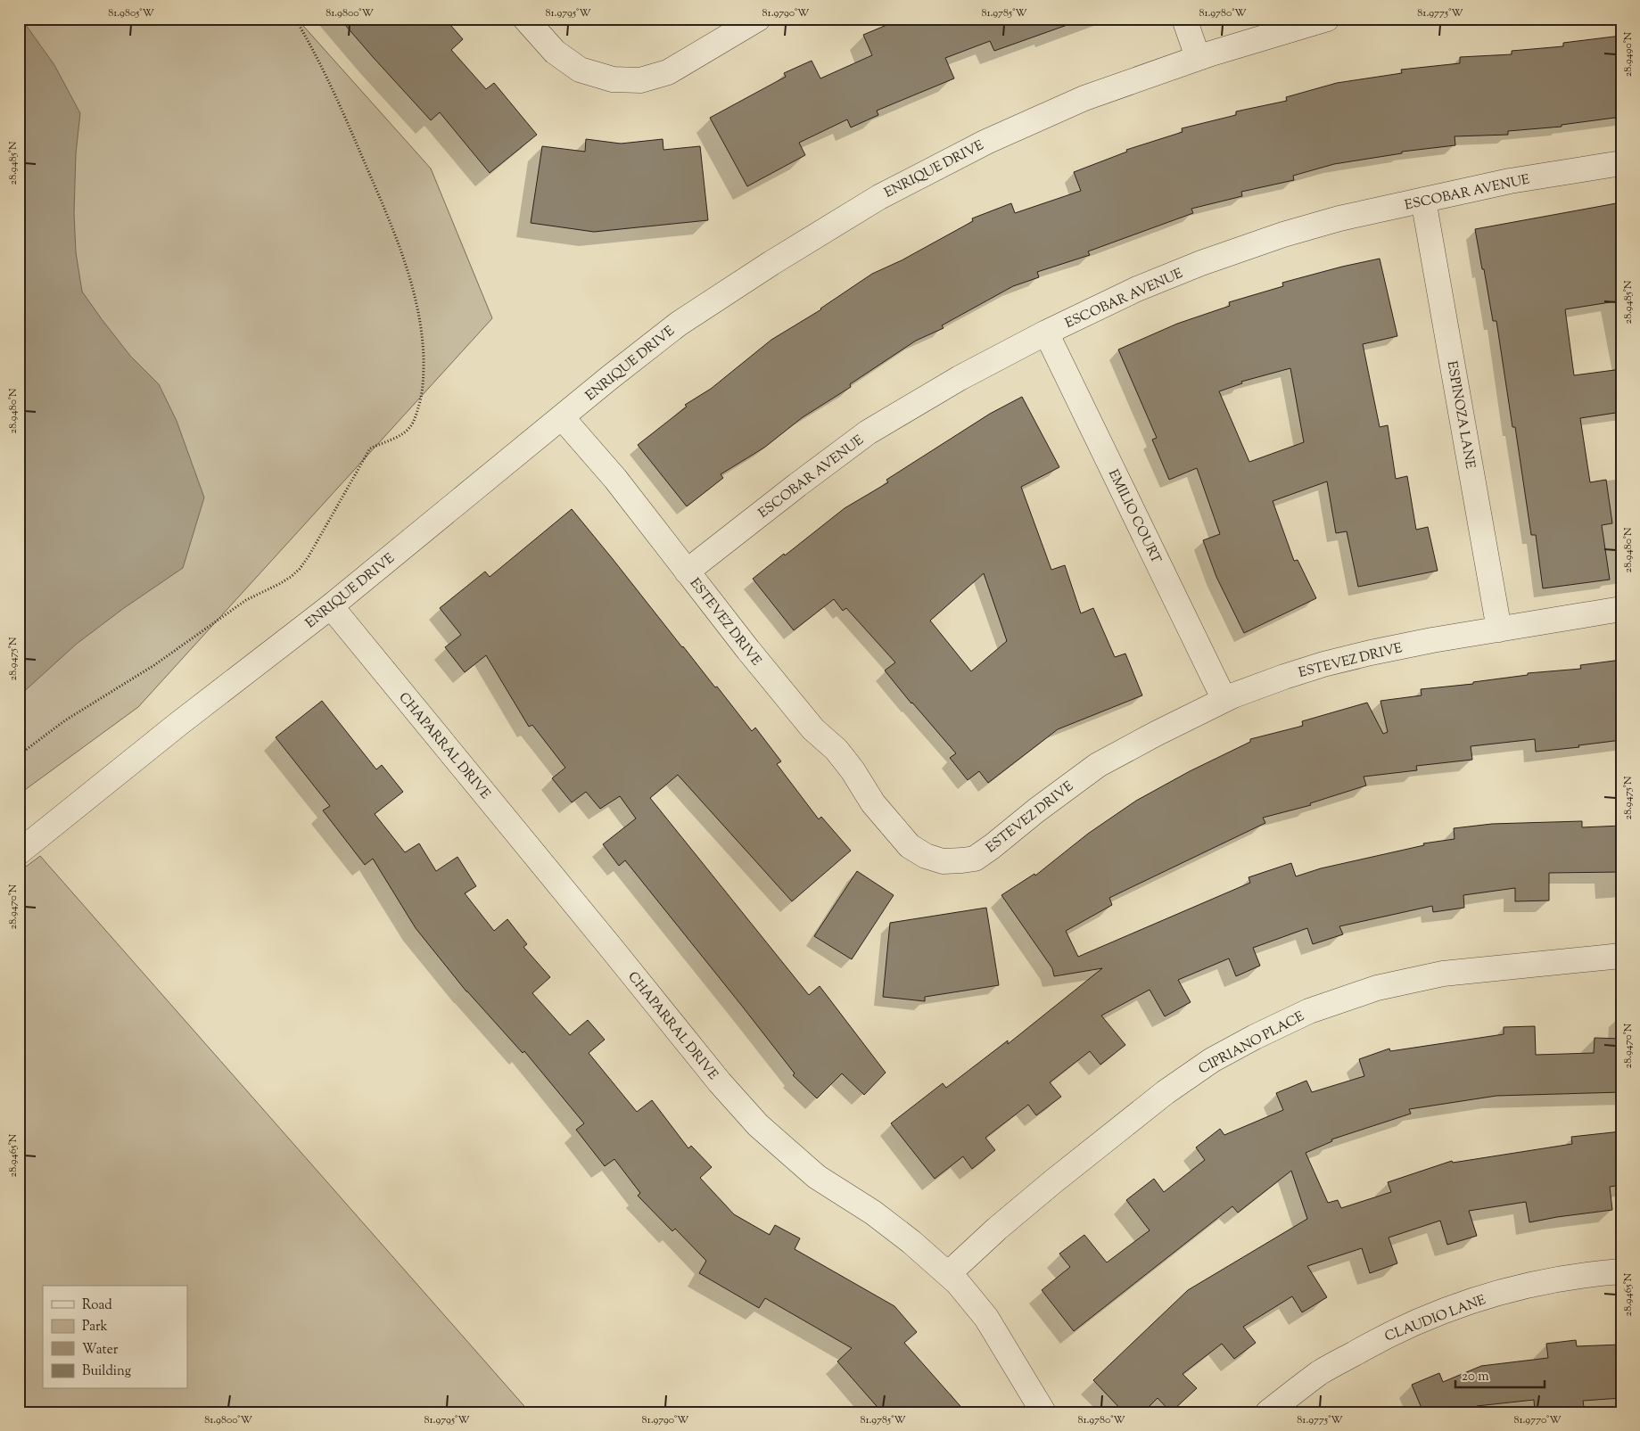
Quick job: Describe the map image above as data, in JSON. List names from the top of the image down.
{
  "streets": {
    "street": [
      "ENRIQUE DRIVE",
      "ESCOBAR AVENUE",
      "ESPINOZA LANE",
      "EMILIO COURT",
      "ESTEVEZ DRIVE",
      "CHAPARRAL DRIVE",
      "CIPRIANO PLACE",
      "CLAUDIO LANE"
    ]
  },
  "crossings": [
    ["ENRIQUE DRIVE", "ESTEVEZ DRIVE"],
    ["ENRIQUE DRIVE", "CHAPARRAL DRIVE"],
    ["ESCOBAR AVENUE", "ESPINOZA LANE"],
    ["ESCOBAR AVENUE", "EMILIO COURT"],
    ["ESCOBAR AVENUE", "ESTEVEZ DRIVE"],
    ["ESPINOZA LANE", "ESTEVEZ DRIVE"],
    ["EMILIO COURT", "ESTEVEZ DRIVE"],
    ["CHAPARRAL DRIVE", "CIPRIANO PLACE"]
  ],
  "legend": [
    "Road",
    "Park",
    "Water",
    "Building"
  ],
  "scale_bar": "20 m",
  "coordinates": [
    "81.9805°W",
    "81.9800°W",
    "81.9795°W",
    "81.9790°W",
    "81.9785°W",
    "81.9780°W",
    "81.9775°W",
    "28.9490°N",
    "28.9485°N",
    "28.9480°N",
    "28.9475°N",
    "28.9470°N",
    "28.9465°N",
    "81.9770°W"
  ]
}
